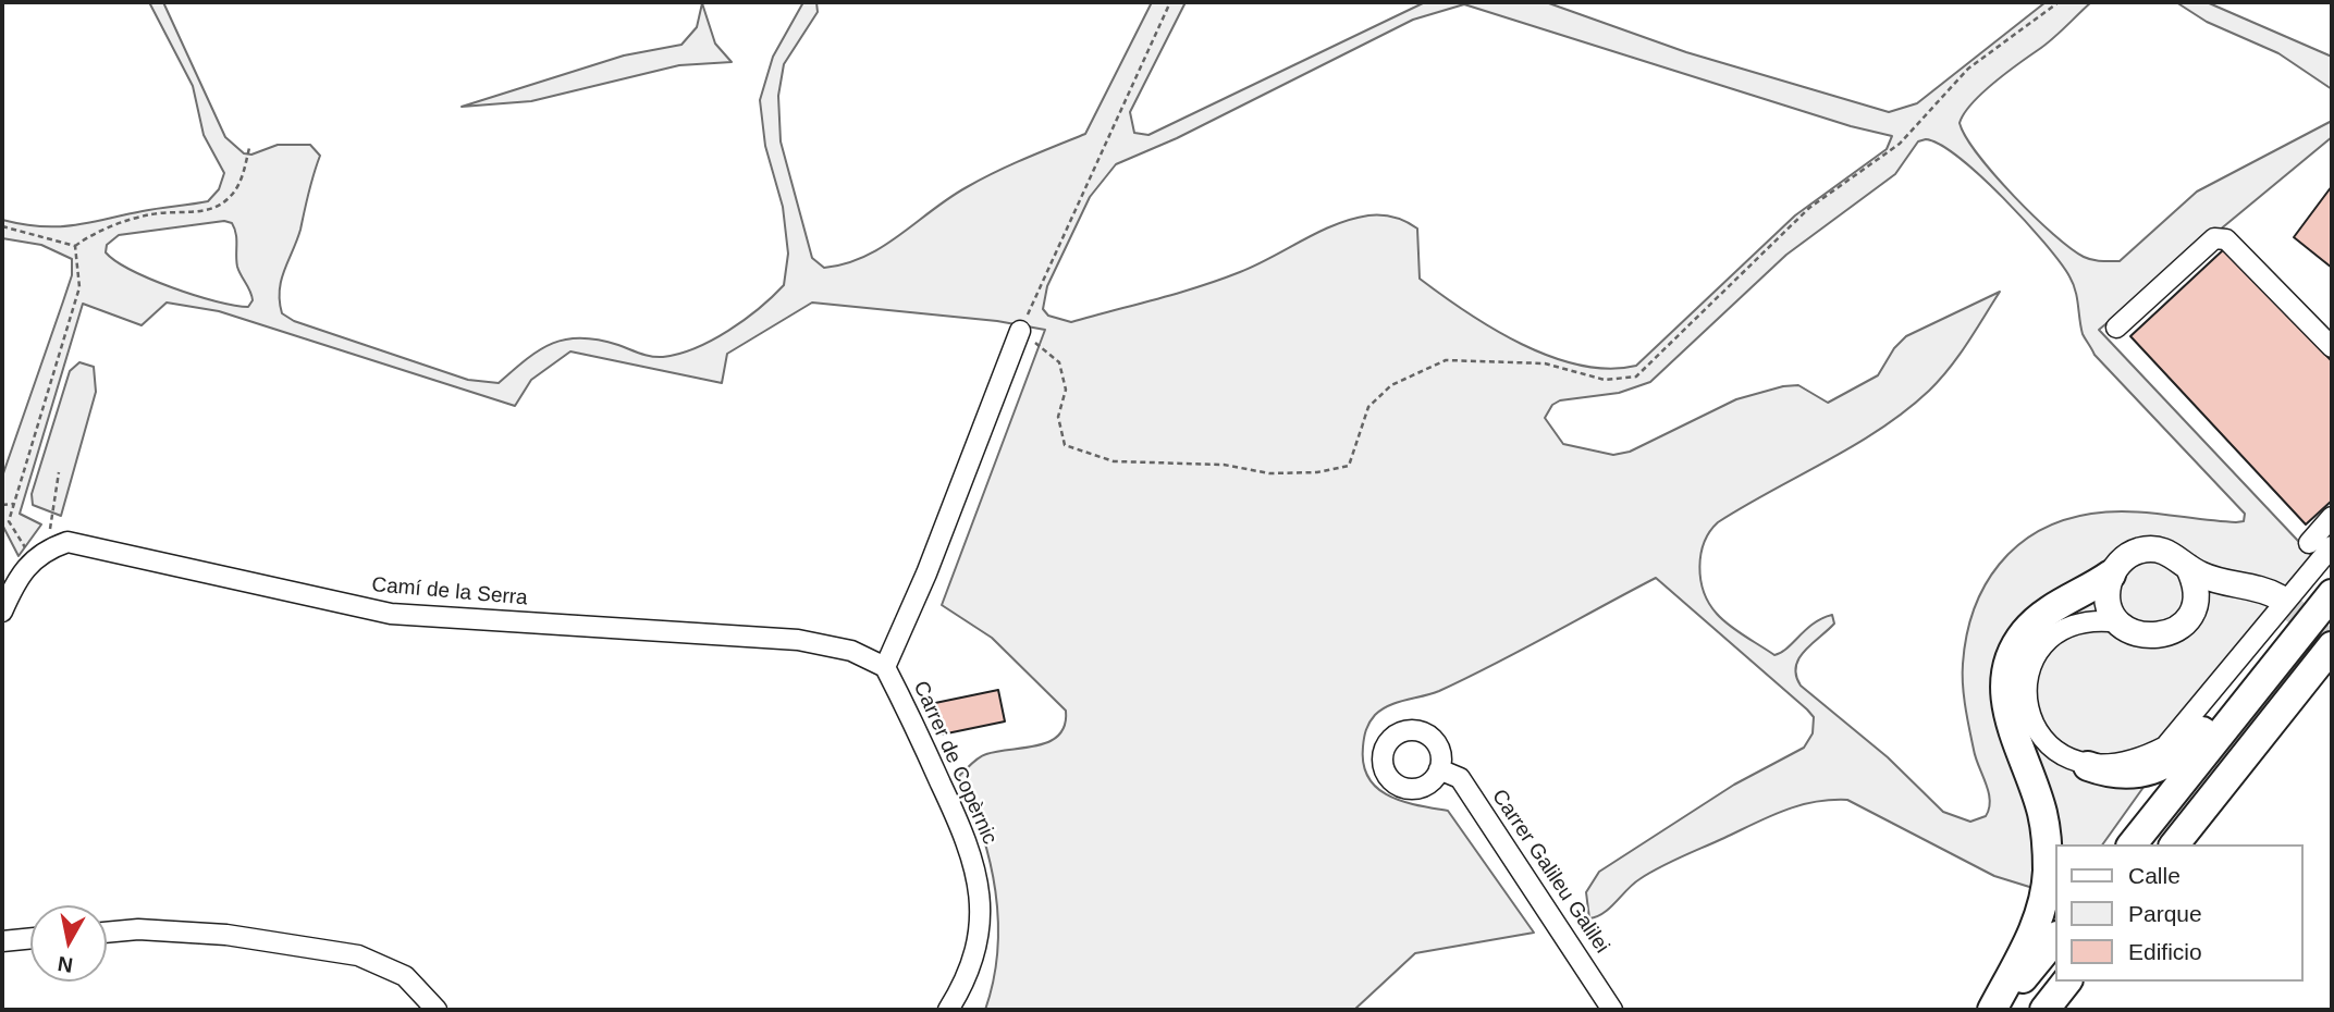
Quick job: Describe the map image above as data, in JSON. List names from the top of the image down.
{
  "streets": {
    "street": ["Camí de la Serra", "Carrer de Copèrnic", "Carrer Galileu Galilei"]
  },
  "crossings": [
    ["Camí de la Serra", "Carrer de Copèrnic"]
  ],
  "legend": ["Calle", "Parque", "Edificio"],
  "north": "bottom"
}
